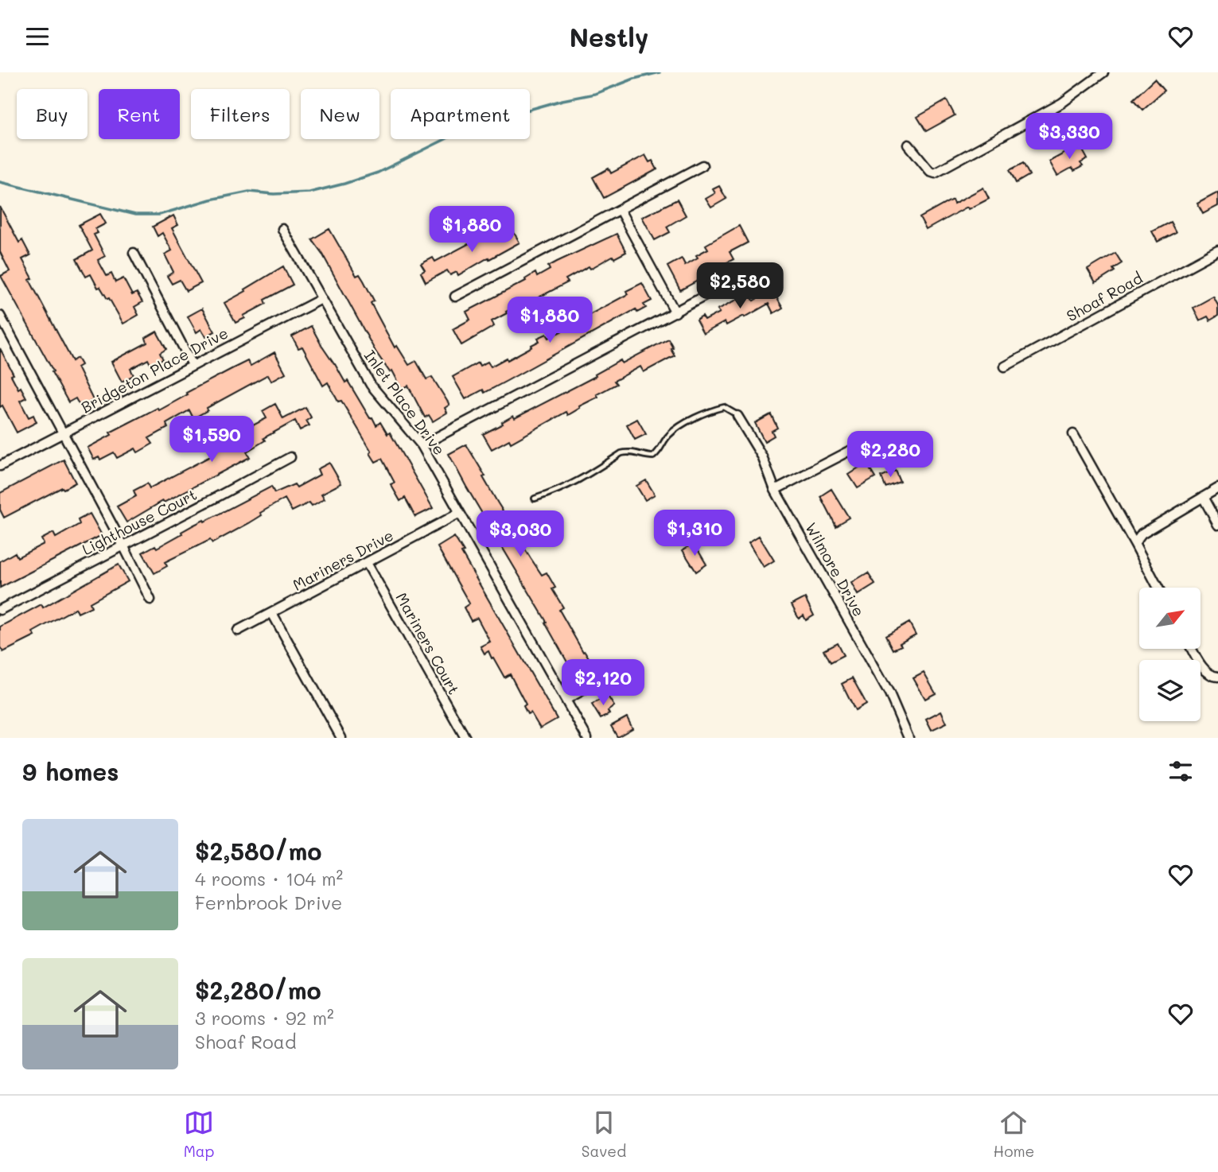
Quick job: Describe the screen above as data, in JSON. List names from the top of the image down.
{
  "streets": {
    "street": [
      "Shoaf Road",
      "Bridgeton Place Drive",
      "Inlet Place Drive",
      "Lighthouse Court",
      "Mariners Drive",
      "Wilmore Drive",
      "Mariners Court"
    ]
  },
  "crossings": [
    ["Bridgeton Place Drive", "Inlet Place Drive"],
    ["Inlet Place Drive", "Mariners Drive"],
    ["Mariners Drive", "Mariners Court"]
  ],
  "north": "top right",
  "page": {
    "header": "Nestly",
    "chip": [
      "Buy",
      "Rent",
      "Filters",
      "New",
      "Apartment"
    ],
    "price": [
      "$3,330",
      "$1,880",
      "$2,580",
      "$1,880",
      "$1,590",
      "$2,280",
      "$1,310",
      "$3,030",
      "$2,120"
    ],
    "heading": "9 homes",
    "list": [
      {
        "name": "$2,580/mo",
        "note": "4 rooms · 104 m² · Fernbrook Drive"
      },
      {
        "name": "$2,280/mo",
        "note": "3 rooms · 92 m² · Shoaf Road"
      }
    ],
    "tabs": ["Map", "Saved", "Home"]
  }
}
